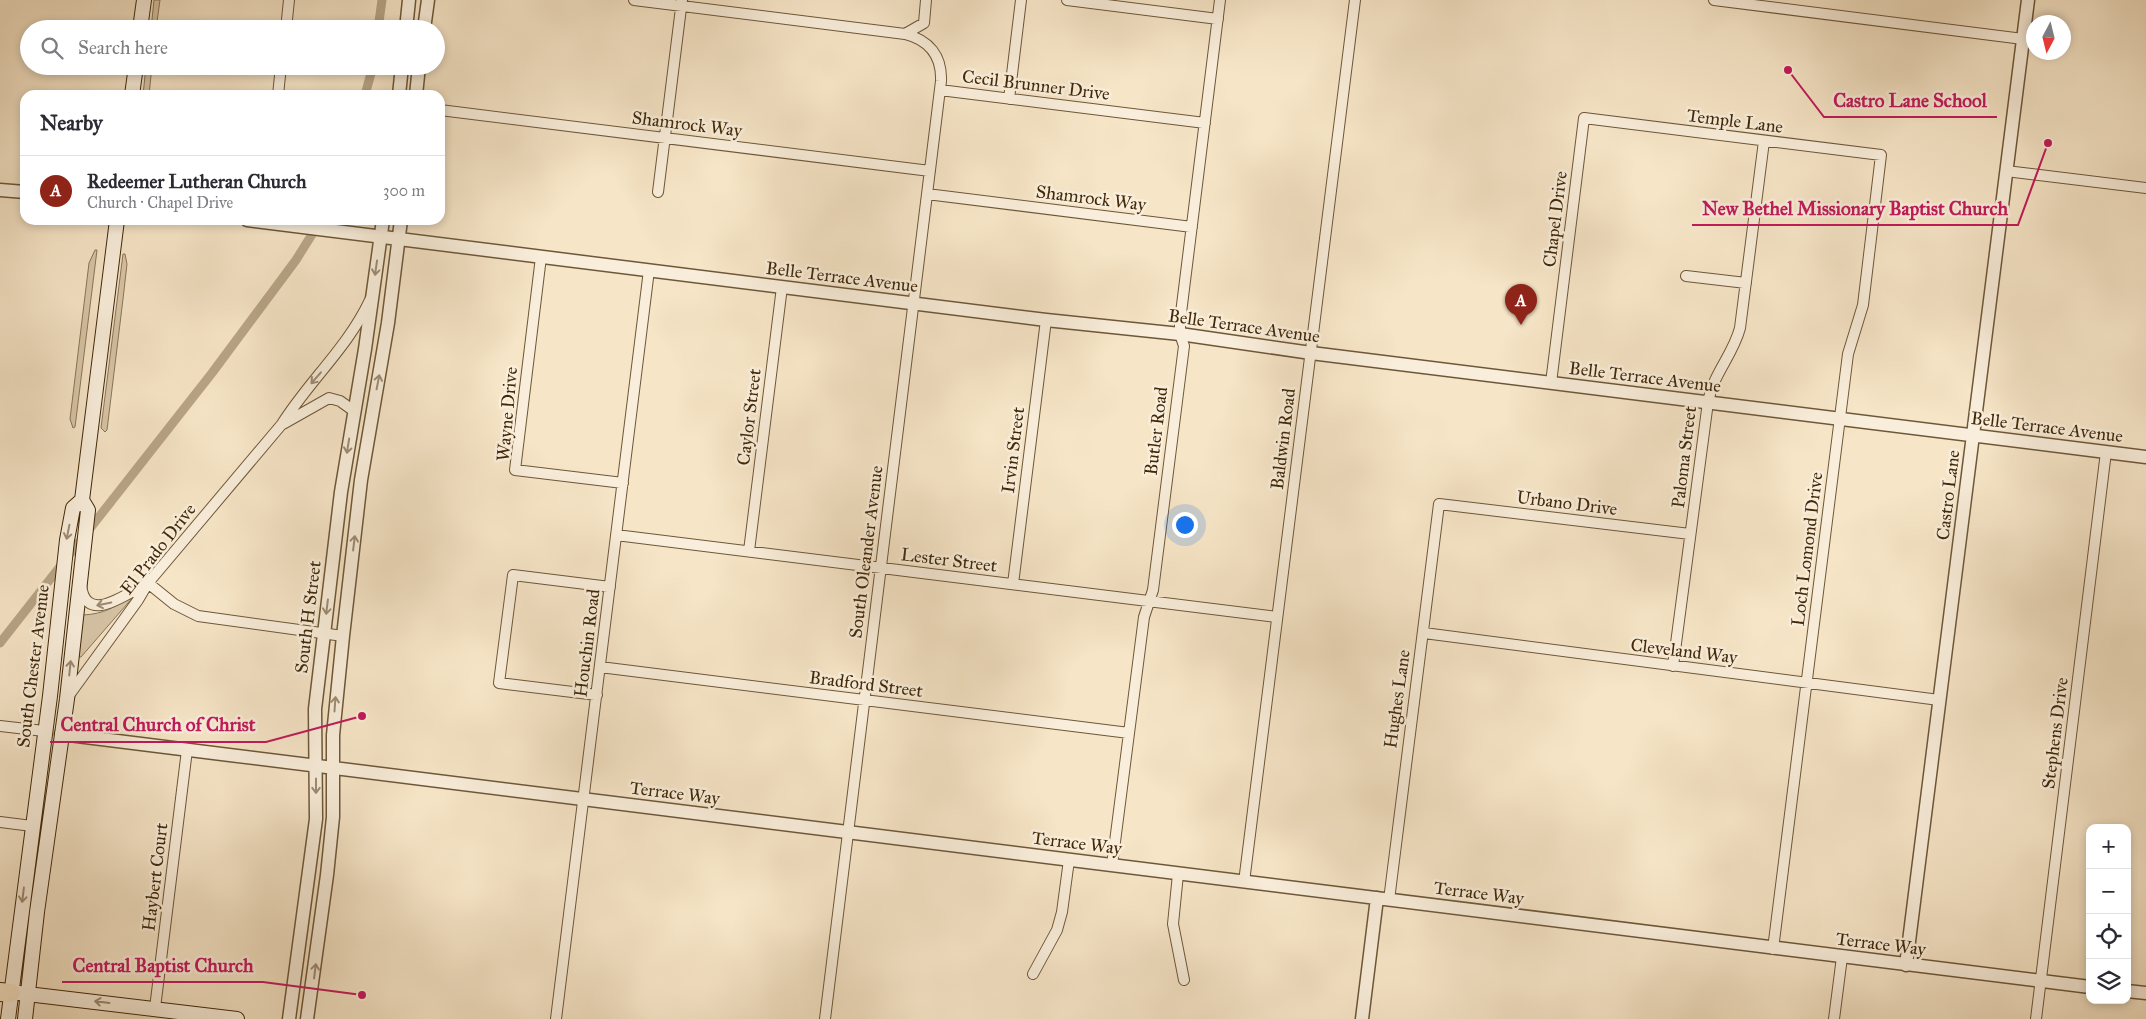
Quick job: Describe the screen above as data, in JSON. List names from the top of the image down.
{
  "streets": {
    "main road": ["South Chester Avenue"],
    "street": [
      "Cecil Brunner Drive",
      "Temple Lane",
      "Shamrock Way",
      "Chapel Drive",
      "Belle Terrace Avenue",
      "Wayne Drive",
      "Caylor Street",
      "Butler Road",
      "Baldwin Road",
      "Irvin Street",
      "Paloma Street",
      "Castro Lane",
      "Urbano Drive",
      "El Prado Drive",
      "Loch Lomond Drive",
      "South Oleander Avenue",
      "Lester Street",
      "South H Street",
      "Houchin Road",
      "Cleveland Way",
      "Bradford Street",
      "Hughes Lane",
      "Stephens Drive",
      "Terrace Way",
      "Haybert Court"
    ]
  },
  "crossings": [
    ["Cecil Brunner Drive", "Butler Road"],
    ["Cecil Brunner Drive", "South Oleander Avenue"],
    ["Temple Lane", "Chapel Drive"],
    ["Temple Lane", "Paloma Street"],
    ["Temple Lane", "Loch Lomond Drive"],
    ["Shamrock Way", "Butler Road"],
    ["Shamrock Way", "South Oleander Avenue"],
    ["Chapel Drive", "Belle Terrace Avenue"],
    ["Belle Terrace Avenue", "Wayne Drive"],
    ["Belle Terrace Avenue", "Caylor Street"],
    ["Belle Terrace Avenue", "Butler Road"],
    ["Belle Terrace Avenue", "Baldwin Road"],
    ["Belle Terrace Avenue", "Irvin Street"],
    ["Belle Terrace Avenue", "Paloma Street"],
    ["Belle Terrace Avenue", "Castro Lane"],
    ["Belle Terrace Avenue", "Loch Lomond Drive"],
    ["Belle Terrace Avenue", "South Oleander Avenue"],
    ["Belle Terrace Avenue", "South H Street"],
    ["Belle Terrace Avenue", "Houchin Road"],
    ["Belle Terrace Avenue", "Stephens Drive"],
    ["Wayne Drive", "Houchin Road"],
    ["Caylor Street", "Lester Street"],
    ["Butler Road", "Lester Street"],
    ["Butler Road", "Bradford Street"],
    ["Butler Road", "Terrace Way"],
    ["Baldwin Road", "Lester Street"],
    ["Baldwin Road", "Terrace Way"],
    ["Irvin Street", "Lester Street"],
    ["Paloma Street", "Urbano Drive"],
    ["Paloma Street", "Cleveland Way"],
    ["Castro Lane", "Cleveland Way"],
    ["Castro Lane", "Terrace Way"],
    ["Urbano Drive", "Hughes Lane"],
    ["El Prado Drive", "South H Street"],
    ["El Prado Drive", "South Chester Avenue"],
    ["Loch Lomond Drive", "Cleveland Way"],
    ["Loch Lomond Drive", "Terrace Way"],
    ["South Oleander Avenue", "Lester Street"],
    ["South Oleander Avenue", "Bradford Street"],
    ["South Oleander Avenue", "Terrace Way"],
    ["Lester Street", "Houchin Road"],
    ["South H Street", "Terrace Way"],
    ["Houchin Road", "Bradford Street"],
    ["Houchin Road", "Terrace Way"],
    ["Cleveland Way", "Hughes Lane"],
    ["South Chester Avenue", "Terrace Way"],
    ["Hughes Lane", "Terrace Way"],
    ["Stephens Drive", "Terrace Way"],
    ["Terrace Way", "Haybert Court"]
  ],
  "places": [
    "Castro Lane School",
    "New Bethel Missionary Baptist Church",
    "Central Church of Christ",
    "Central Baptist Church"
  ],
  "north": "bottom",
  "page": {
    "search": "Search here",
    "heading": "Nearby",
    "list": [
      {
        "mark": "A",
        "name": "Redeemer Lutheran Church",
        "note": "Church · Chapel Drive",
        "value": "300 m"
      }
    ],
    "pins": "A",
    "map_buttons": ["+", "−"]
  }
}
